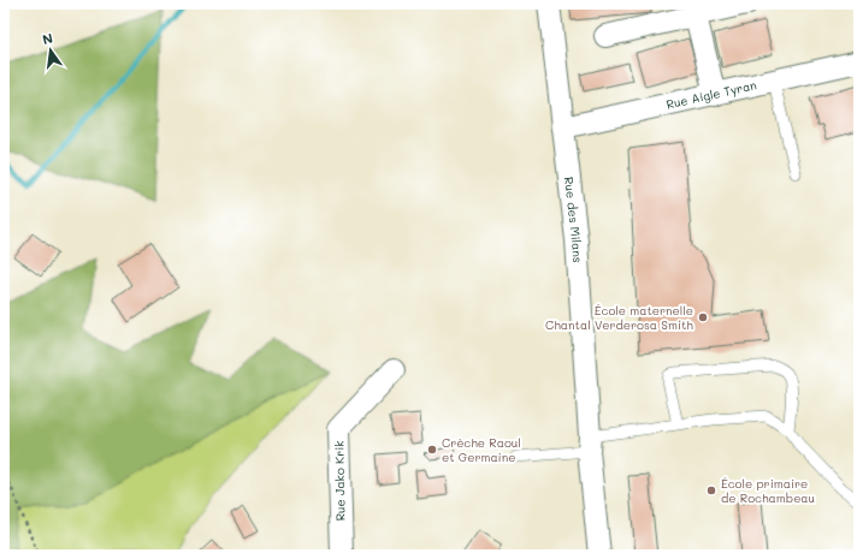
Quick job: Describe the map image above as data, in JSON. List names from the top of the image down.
{
  "streets": {
    "street": ["Rue Aigle Tyran", "Rue des Milans", "Rue Jako Krik"]
  },
  "crossings": [
    ["Rue Aigle Tyran", "Rue des Milans"]
  ],
  "places": ["École maternelle Chantal Verderosa Smith", "Crèche Raoul et Germaine", "École primaire de Rochambeau"],
  "north": "top"
}
